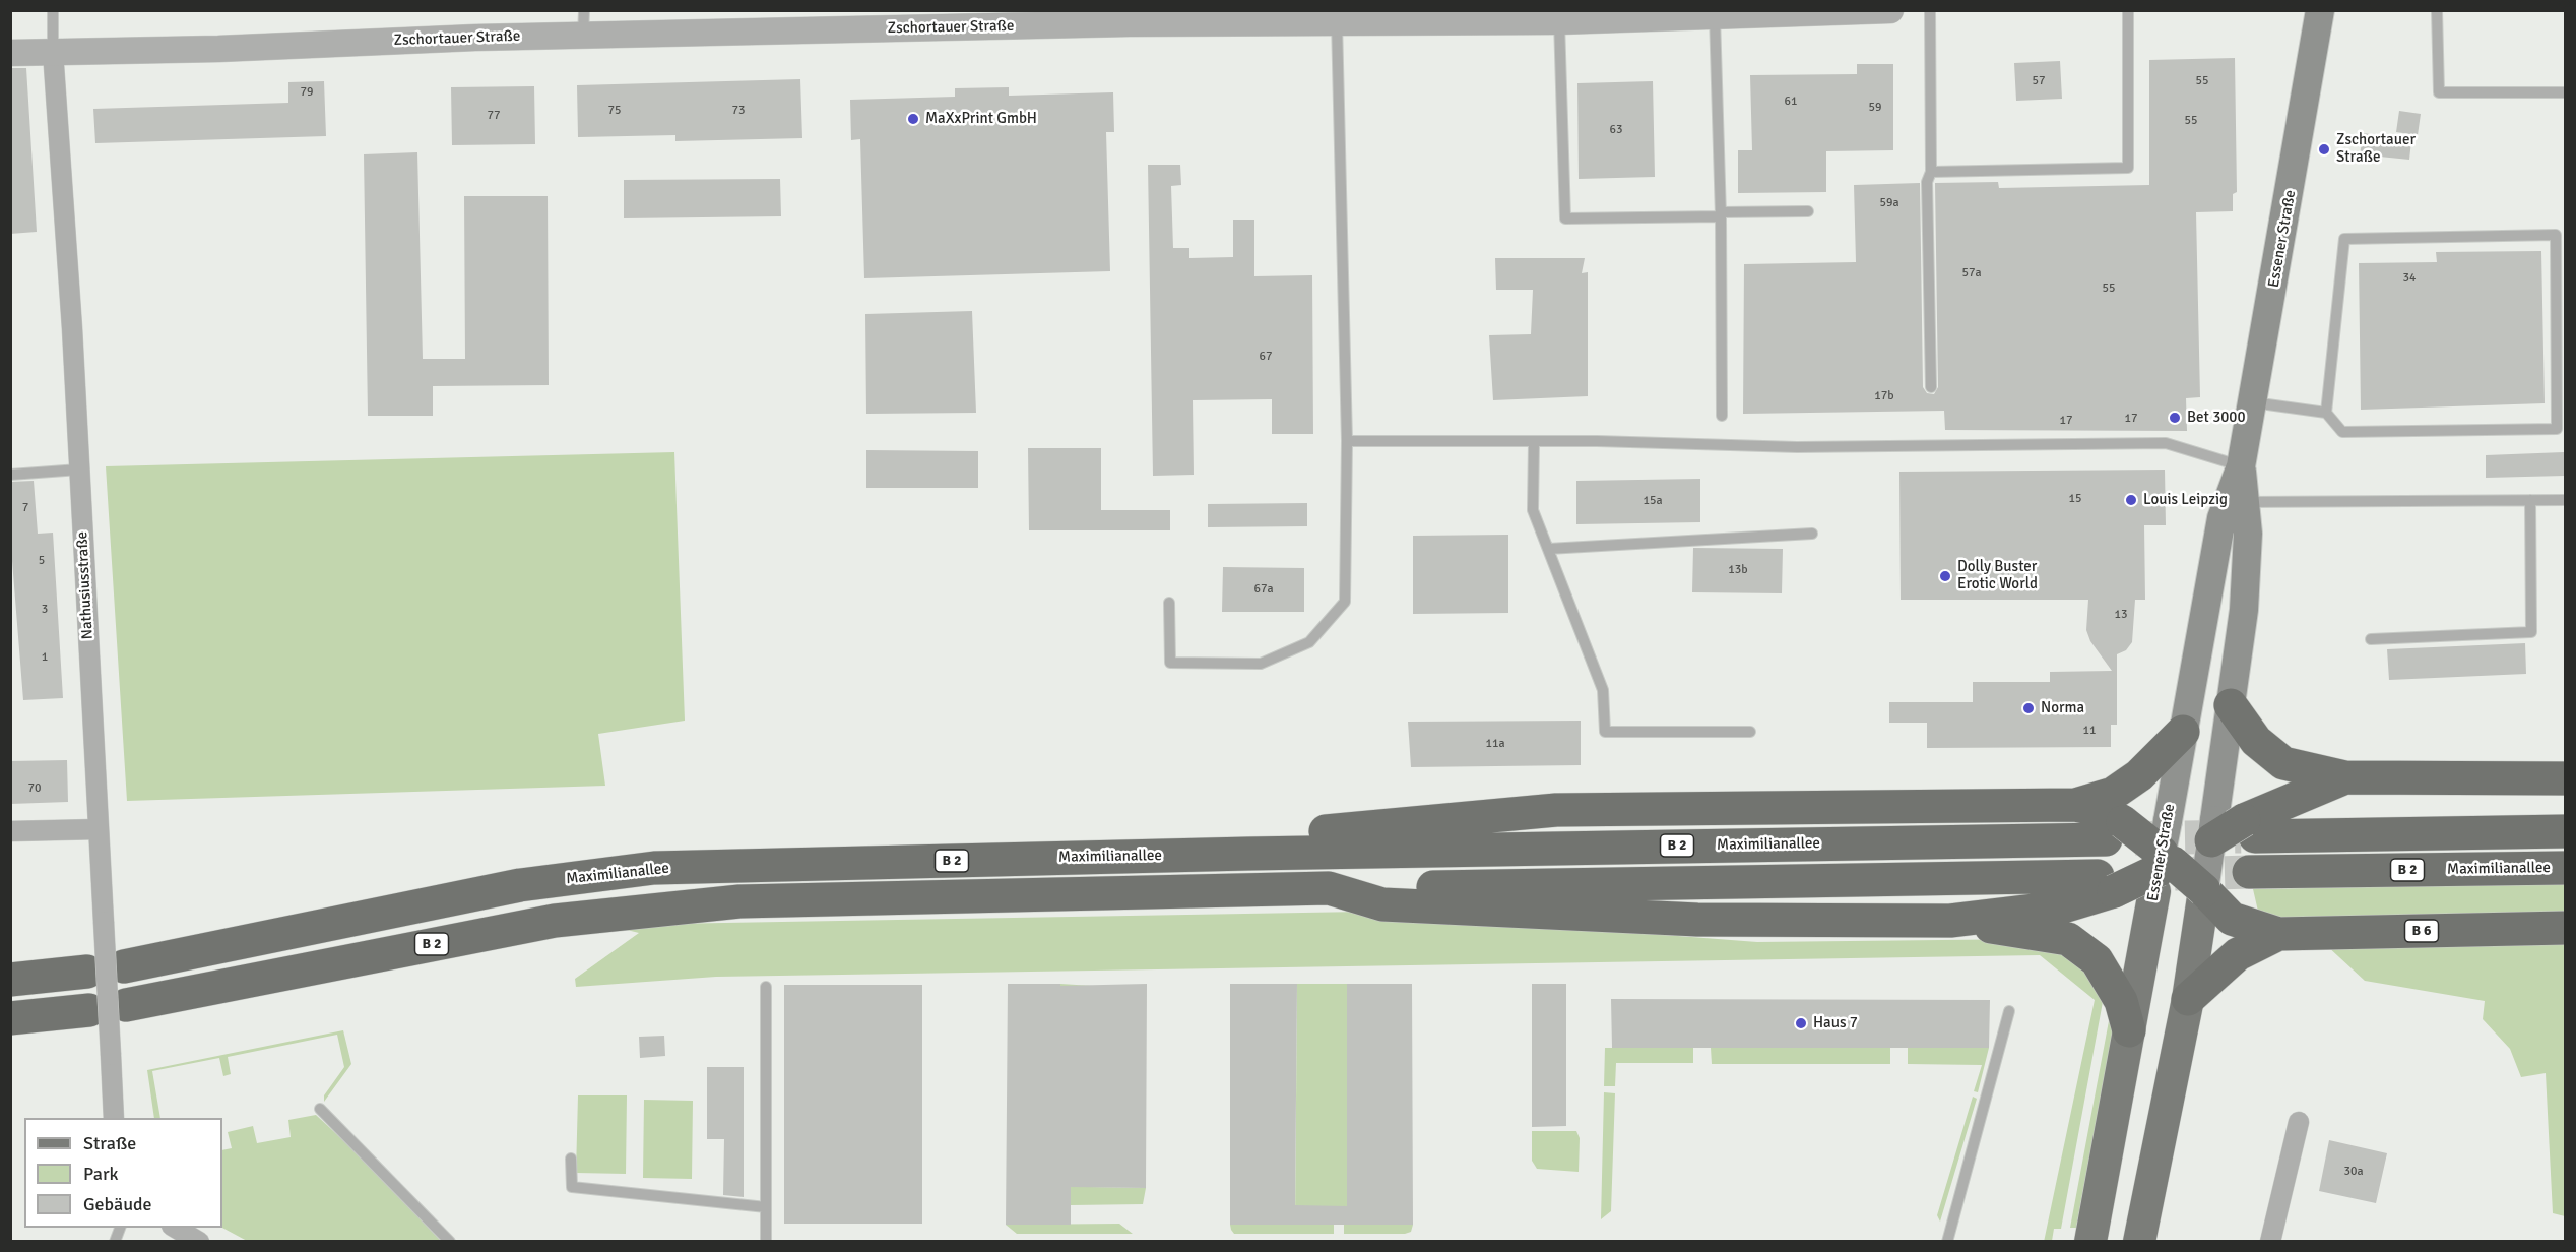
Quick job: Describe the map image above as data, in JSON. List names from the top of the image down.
{
  "streets": {
    "highway": ["Maximilianallee", "B 2", "B 6"],
    "main road": ["Essener Straße"],
    "street": ["Zschortauer Straße", "Nathusiusstraße"]
  },
  "crossings": [
    ["Zschortauer Straße", "Nathusiusstraße"],
    ["Essener Straße", "B 6"]
  ],
  "places": [
    "MaXxPrint GmbH",
    "Zschortauer Straße",
    "Bet 3000",
    "Louis Leipzig",
    "Dolly Buster Erotic World",
    "Norma",
    "Haus 7"
  ],
  "house_numbers": [
    "57",
    "55",
    "79",
    "61",
    "59",
    "75",
    "73",
    "77",
    "55",
    "63",
    "59a",
    "57a",
    "34",
    "55",
    "67",
    "17b",
    "17",
    "17",
    "15",
    "15a",
    "7",
    "5",
    "13b",
    "67a",
    "3",
    "13",
    "1",
    "11",
    "11a",
    "70",
    "30a"
  ],
  "legend": ["Straße", "Park", "Gebäude"]
}
